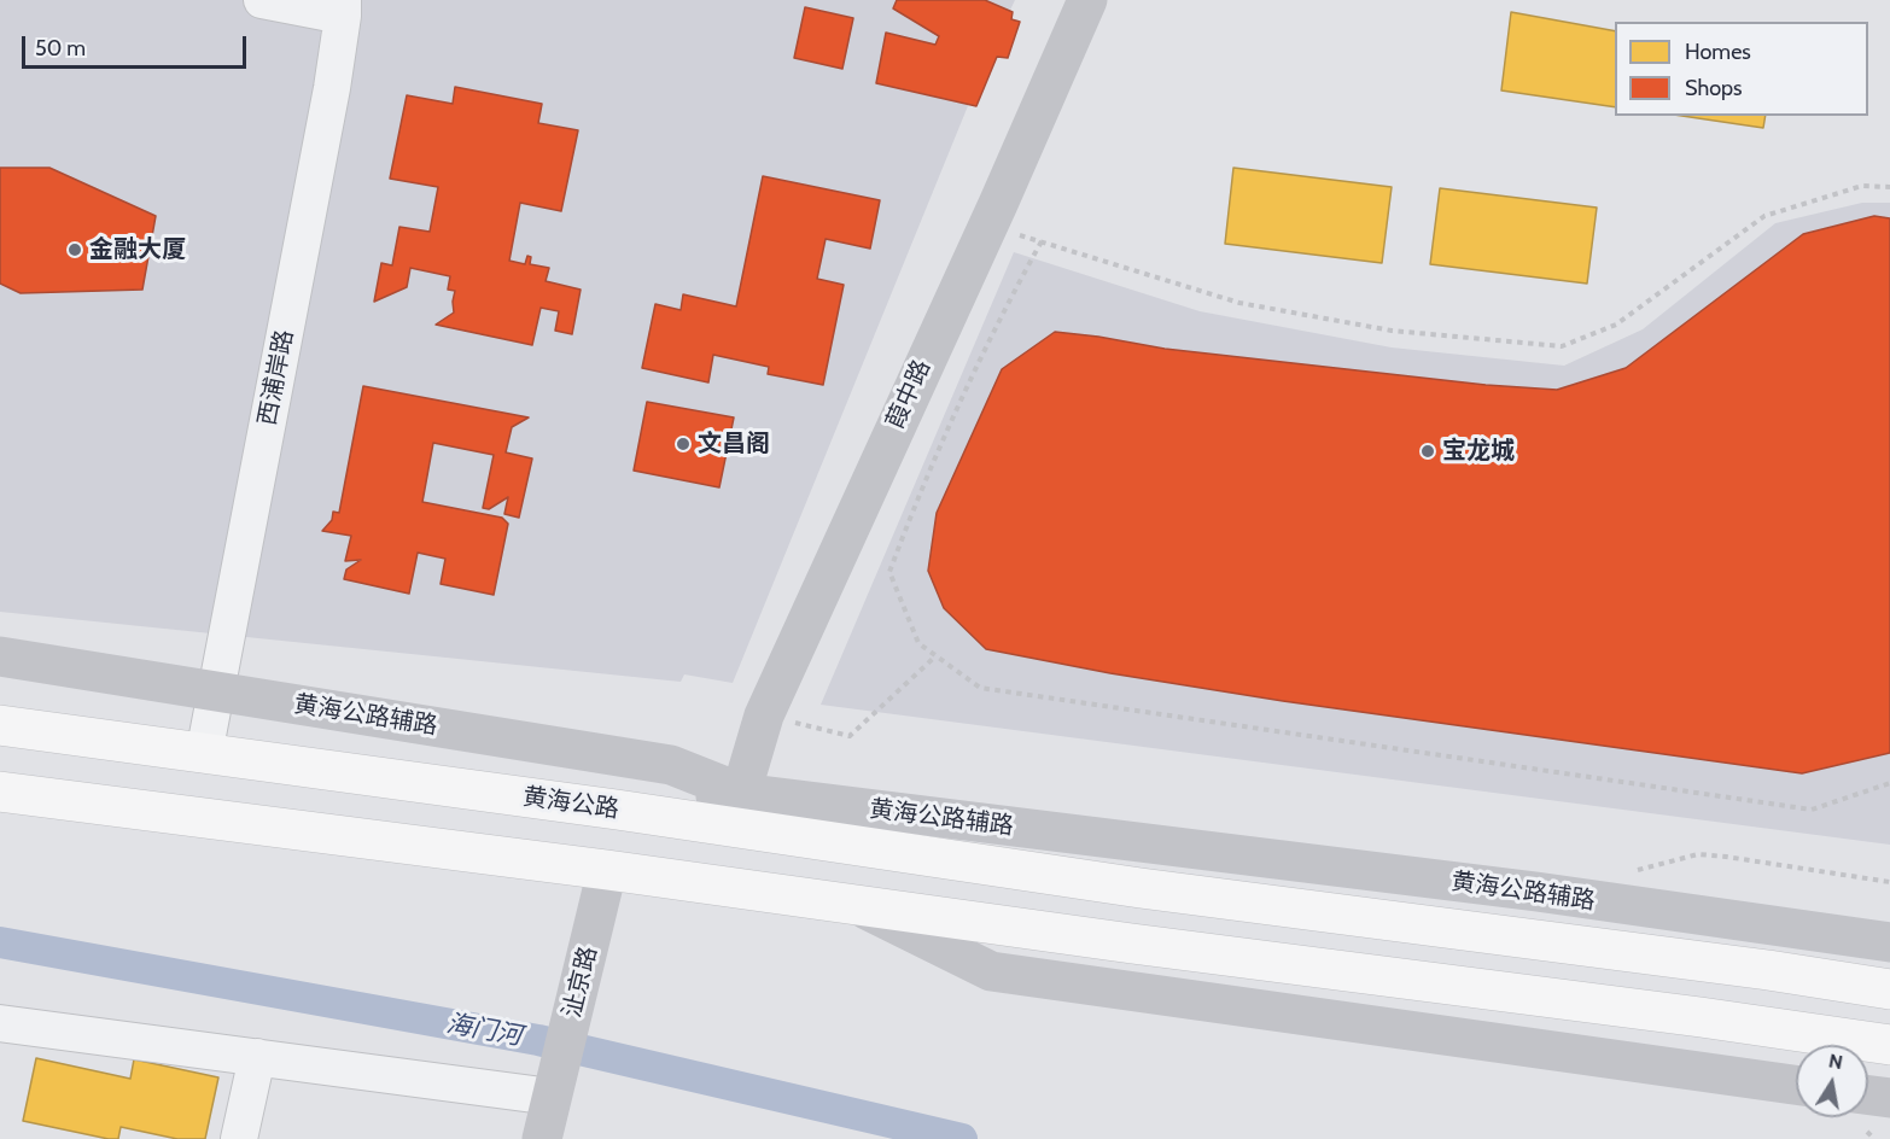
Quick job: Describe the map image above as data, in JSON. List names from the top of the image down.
{
  "streets": {
    "main road": [
      "葭中路",
      "黄海公路辅路",
      "黄海公路",
      "沚京路"
    ],
    "street": ["西浦岸路"]
  },
  "crossings": [
    ["西浦岸路", "黄海公路辅路"],
    ["西浦岸路", "黄海公路"],
    ["葭中路", "黄海公路辅路"]
  ],
  "water": ["海门河"],
  "places": ["金融大厦", "文昌阁", "宝龙城"],
  "legend": ["Homes", "Shops"],
  "scale_bar": "50 m",
  "north": "top"
}
